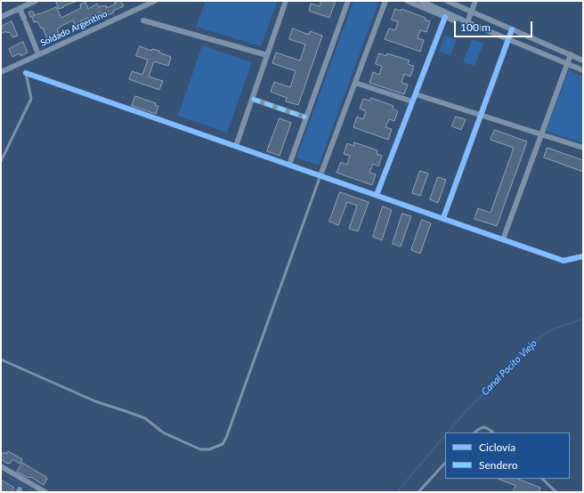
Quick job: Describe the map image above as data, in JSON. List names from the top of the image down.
{
  "streets": {
    "street": ["Soldado Argentino"]
  },
  "water": ["Canal Pocito Viejo"],
  "legend": ["Ciclovía", "Sendero"],
  "scale_bar": "100 m"
}
